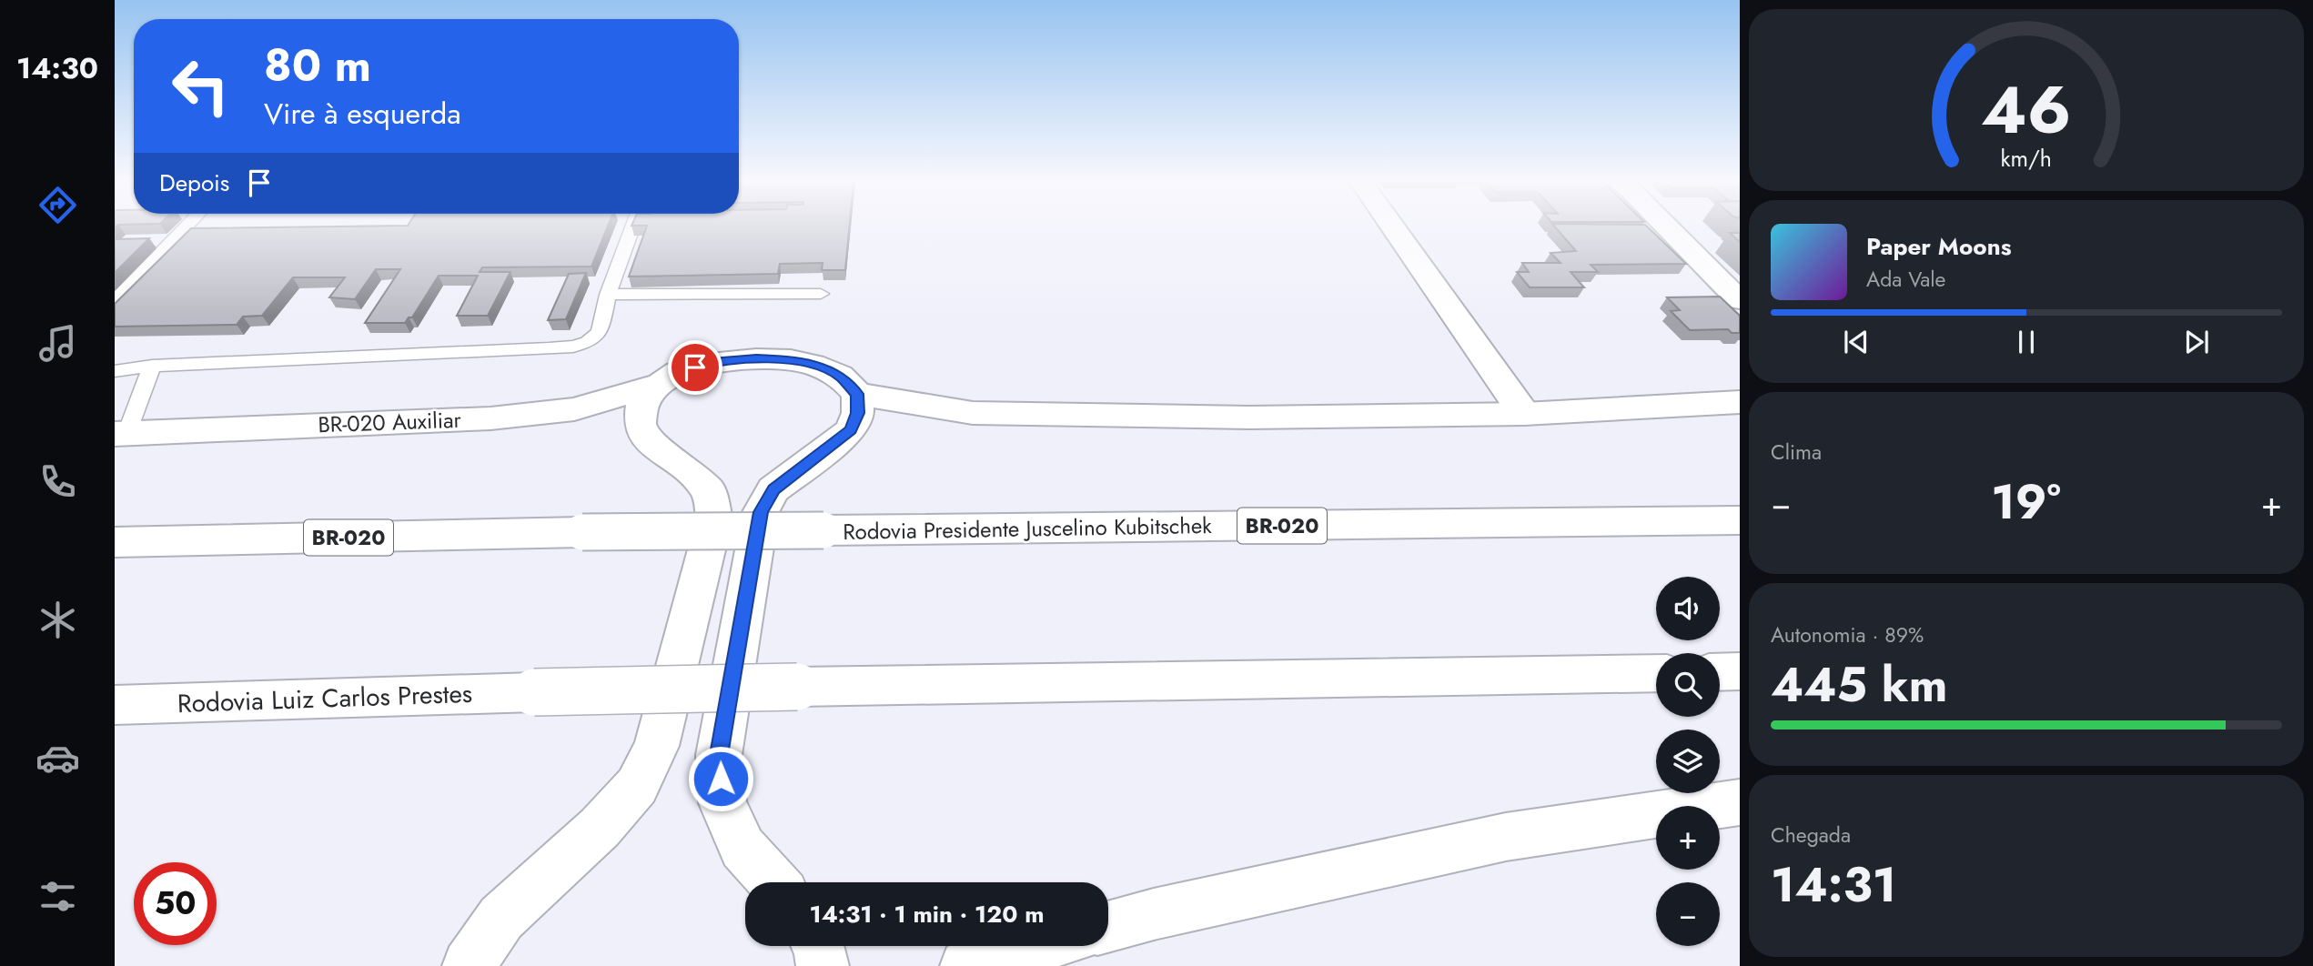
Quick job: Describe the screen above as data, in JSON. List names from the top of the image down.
{
  "streets": {
    "main road": [
      "BR-020 Auxiliar",
      "BR-020",
      "Rodovia Presidente Juscelino Kubitschek",
      "Rodovia Luiz Carlos Prestes"
    ]
  },
  "page": {
    "tabs": "14:30",
    "turn": ["80 m", "Vire à esquerda"],
    "then": "Depois",
    "song": ["Paper Moons", "Ada Vale"],
    "tile": [
      "Clima",
      ["Autonomia · 89%", "445 km"],
      ["Chegada", "14:31"]
    ],
    "heat": ["−", "19°", "+"],
    "map_buttons": ["+", "−"],
    "limit": "50",
    "trip": "14:31 · 1 min · 120 m",
    "gauge": ["46", "km/h"]
  }
}
